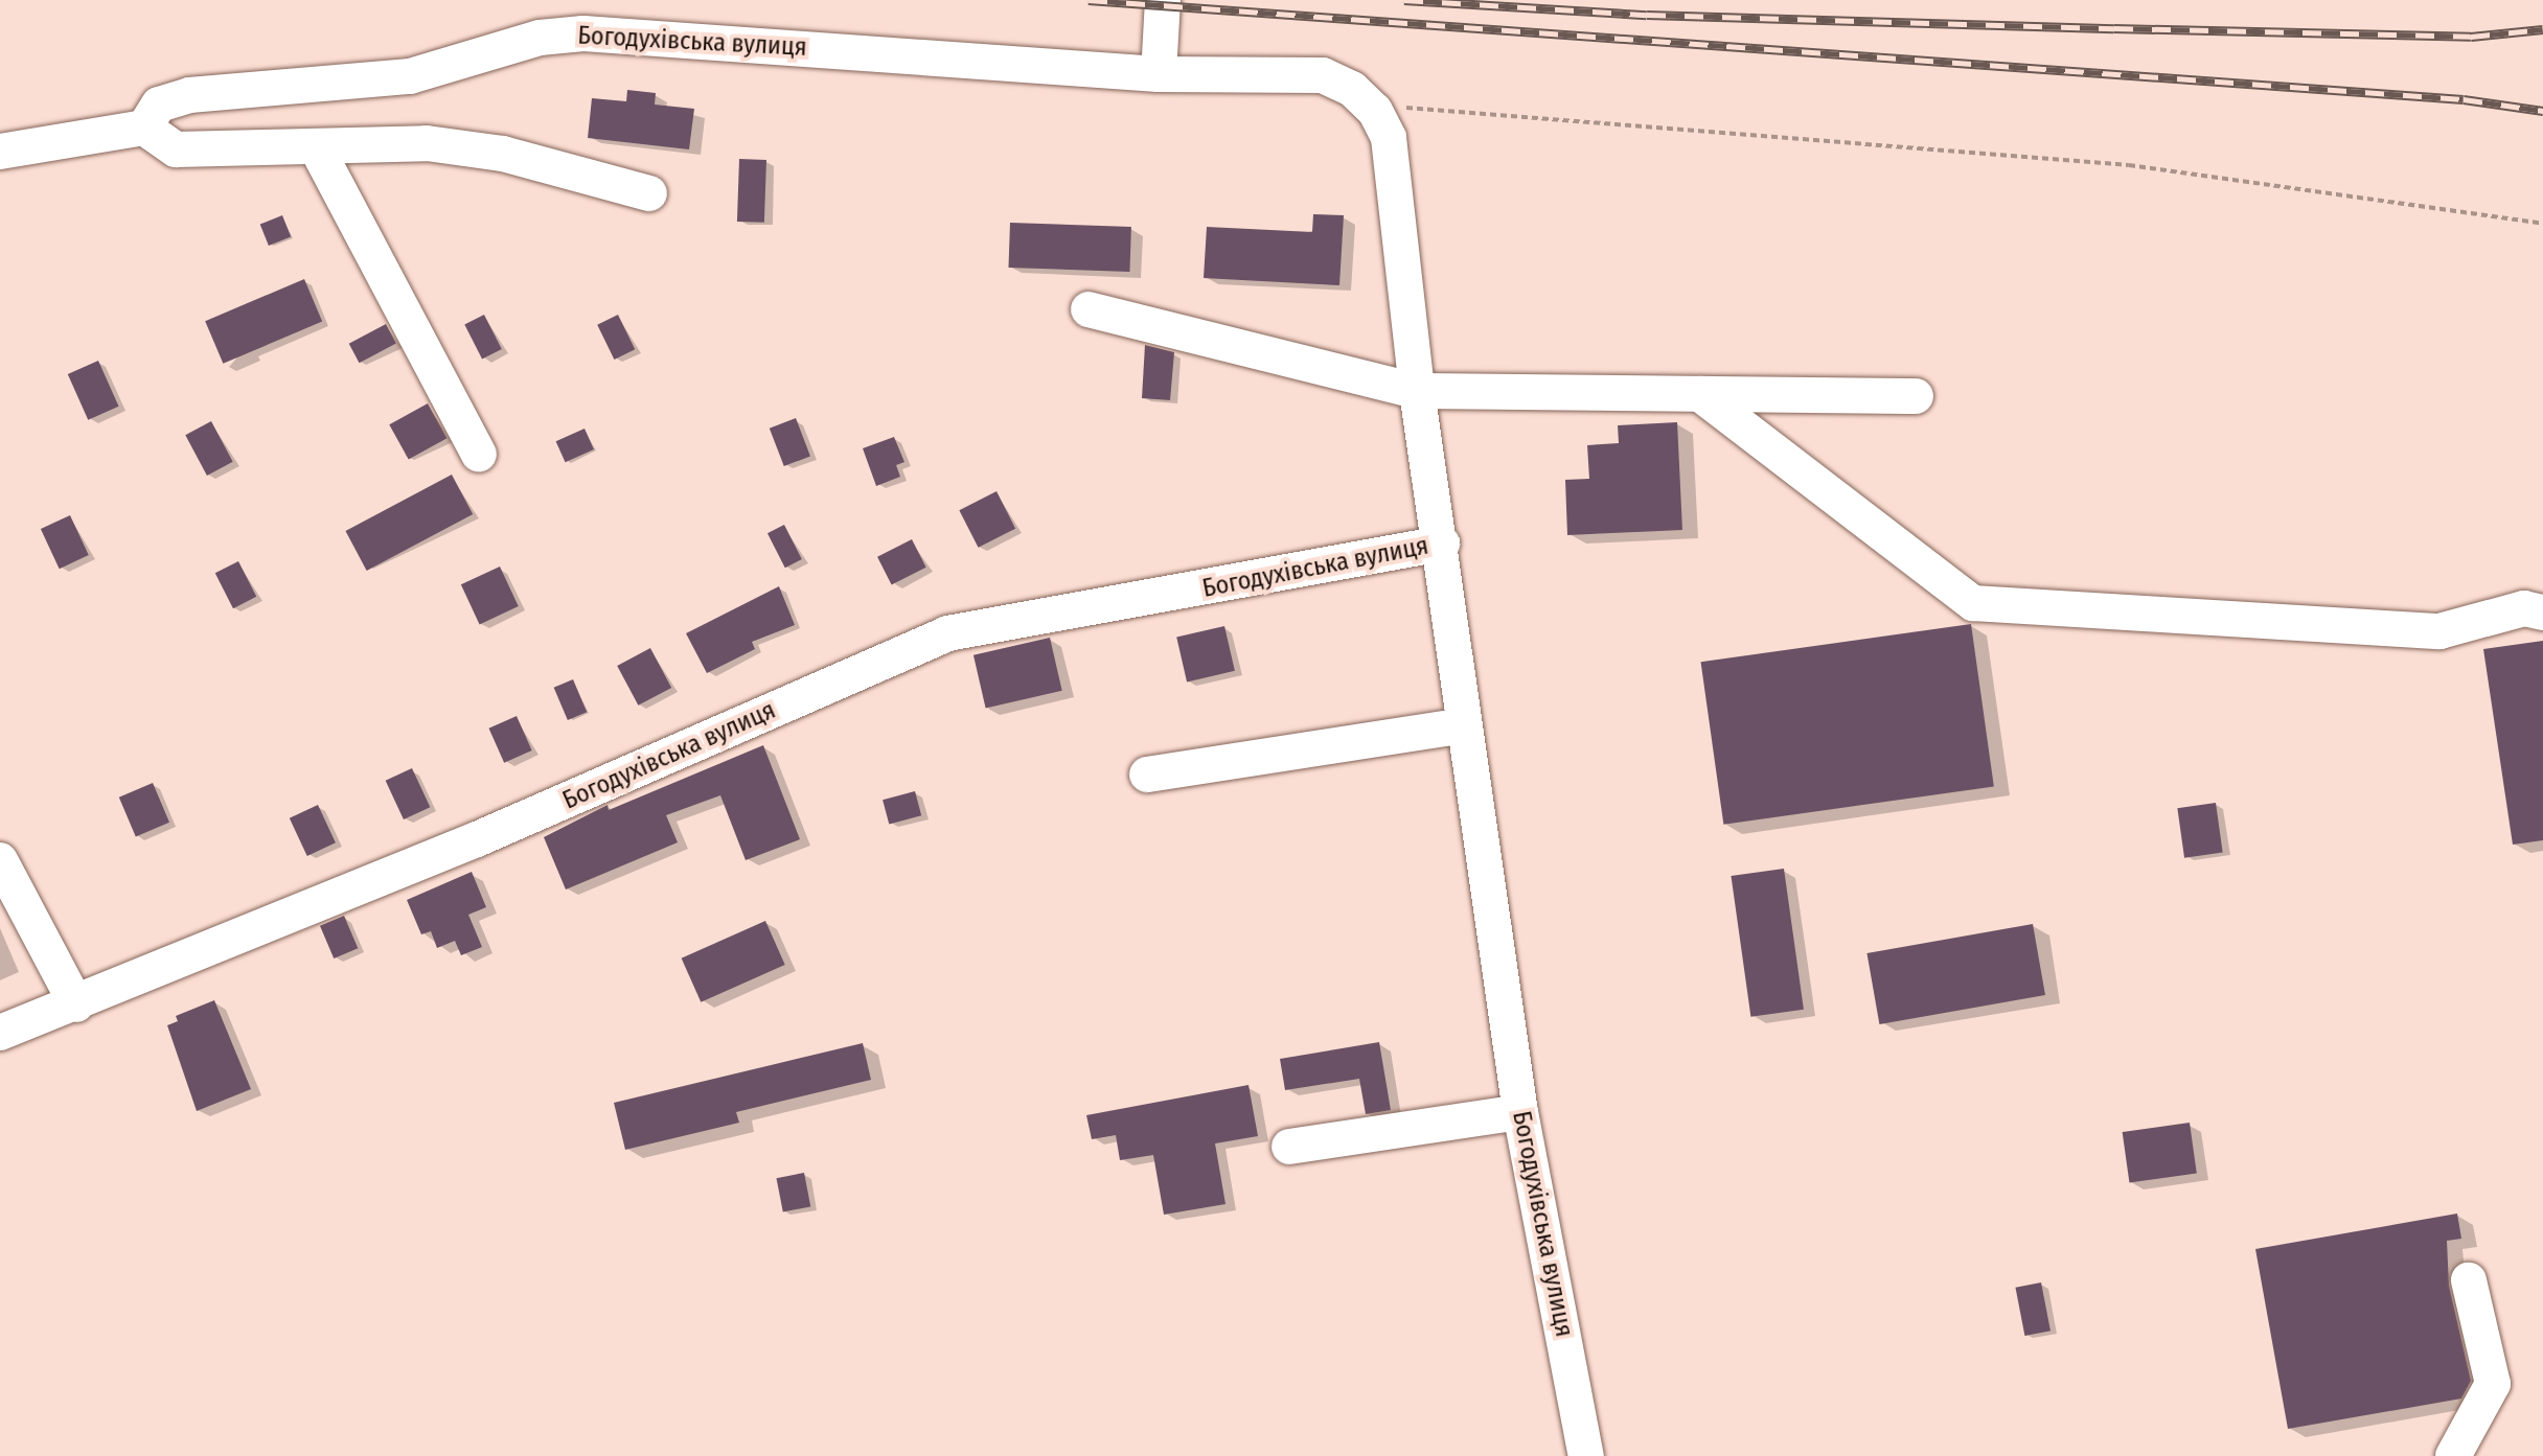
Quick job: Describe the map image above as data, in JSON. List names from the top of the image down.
{
  "streets": {
    "street": ["Богодухівська вулиця"]
  }
}
